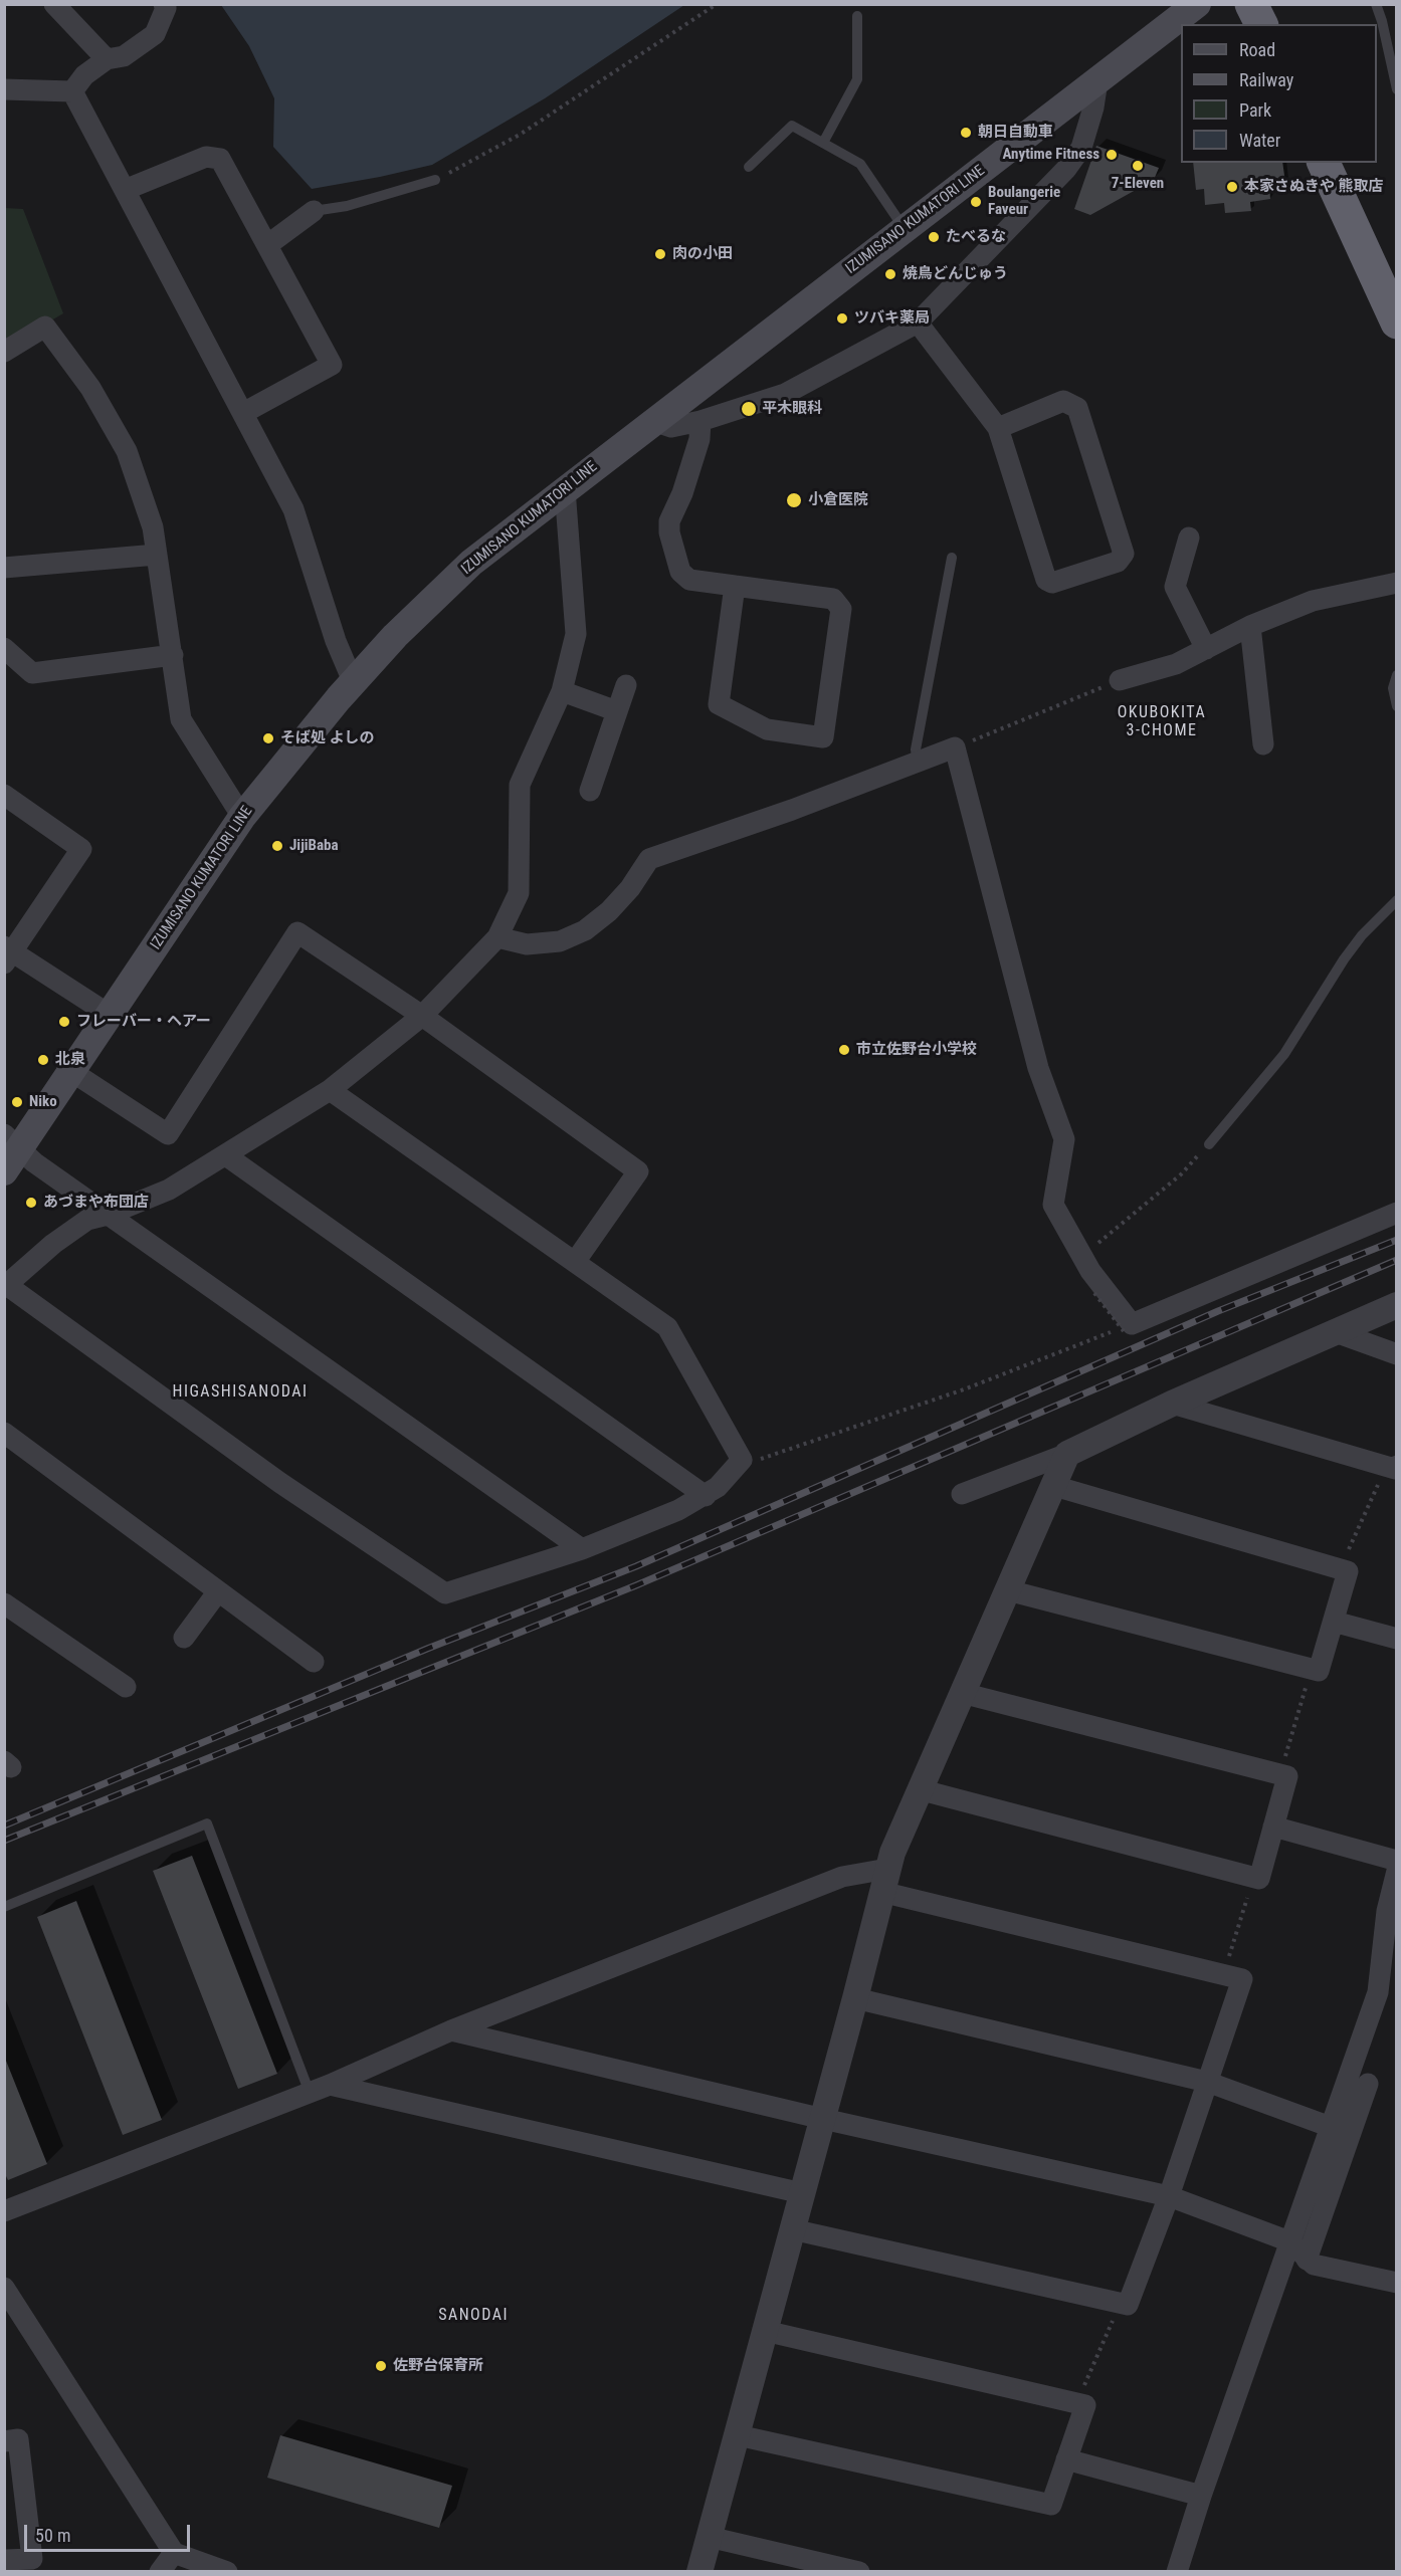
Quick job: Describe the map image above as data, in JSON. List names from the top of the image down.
{
  "streets": {
    "main road": ["IZUMISANO KUMATORI LINE"]
  },
  "districts": ["OKUBOKITA 3-CHOME", "HIGASHISANODAI", "SANODAI"],
  "places": [
    "朝日自動車",
    "Anytime Fitness",
    "7-Eleven",
    "本家さぬきや 熊取店",
    "Boulangerie Faveur",
    "たべるな",
    "肉の小田",
    "焼鳥どんじゅう",
    "ツバキ薬局",
    "平木眼科",
    "小倉医院",
    "そば処 よしの",
    "JijiBaba",
    "フレーバー・ヘアー",
    "市立佐野台小学校",
    "北泉",
    "Niko",
    "あづまや布団店",
    "佐野台保育所"
  ],
  "legend": [
    "Road",
    "Railway",
    "Park",
    "Water"
  ],
  "scale_bar": "50 m"
}
